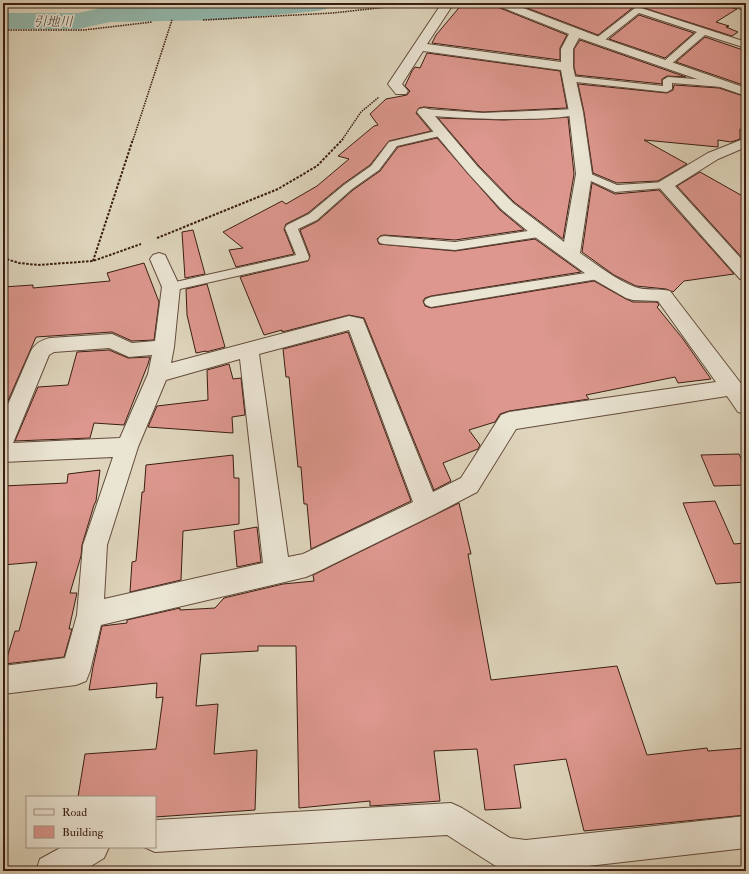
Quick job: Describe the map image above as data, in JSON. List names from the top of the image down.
{
  "water": ["引地川"],
  "legend": ["Road", "Building"]
}
